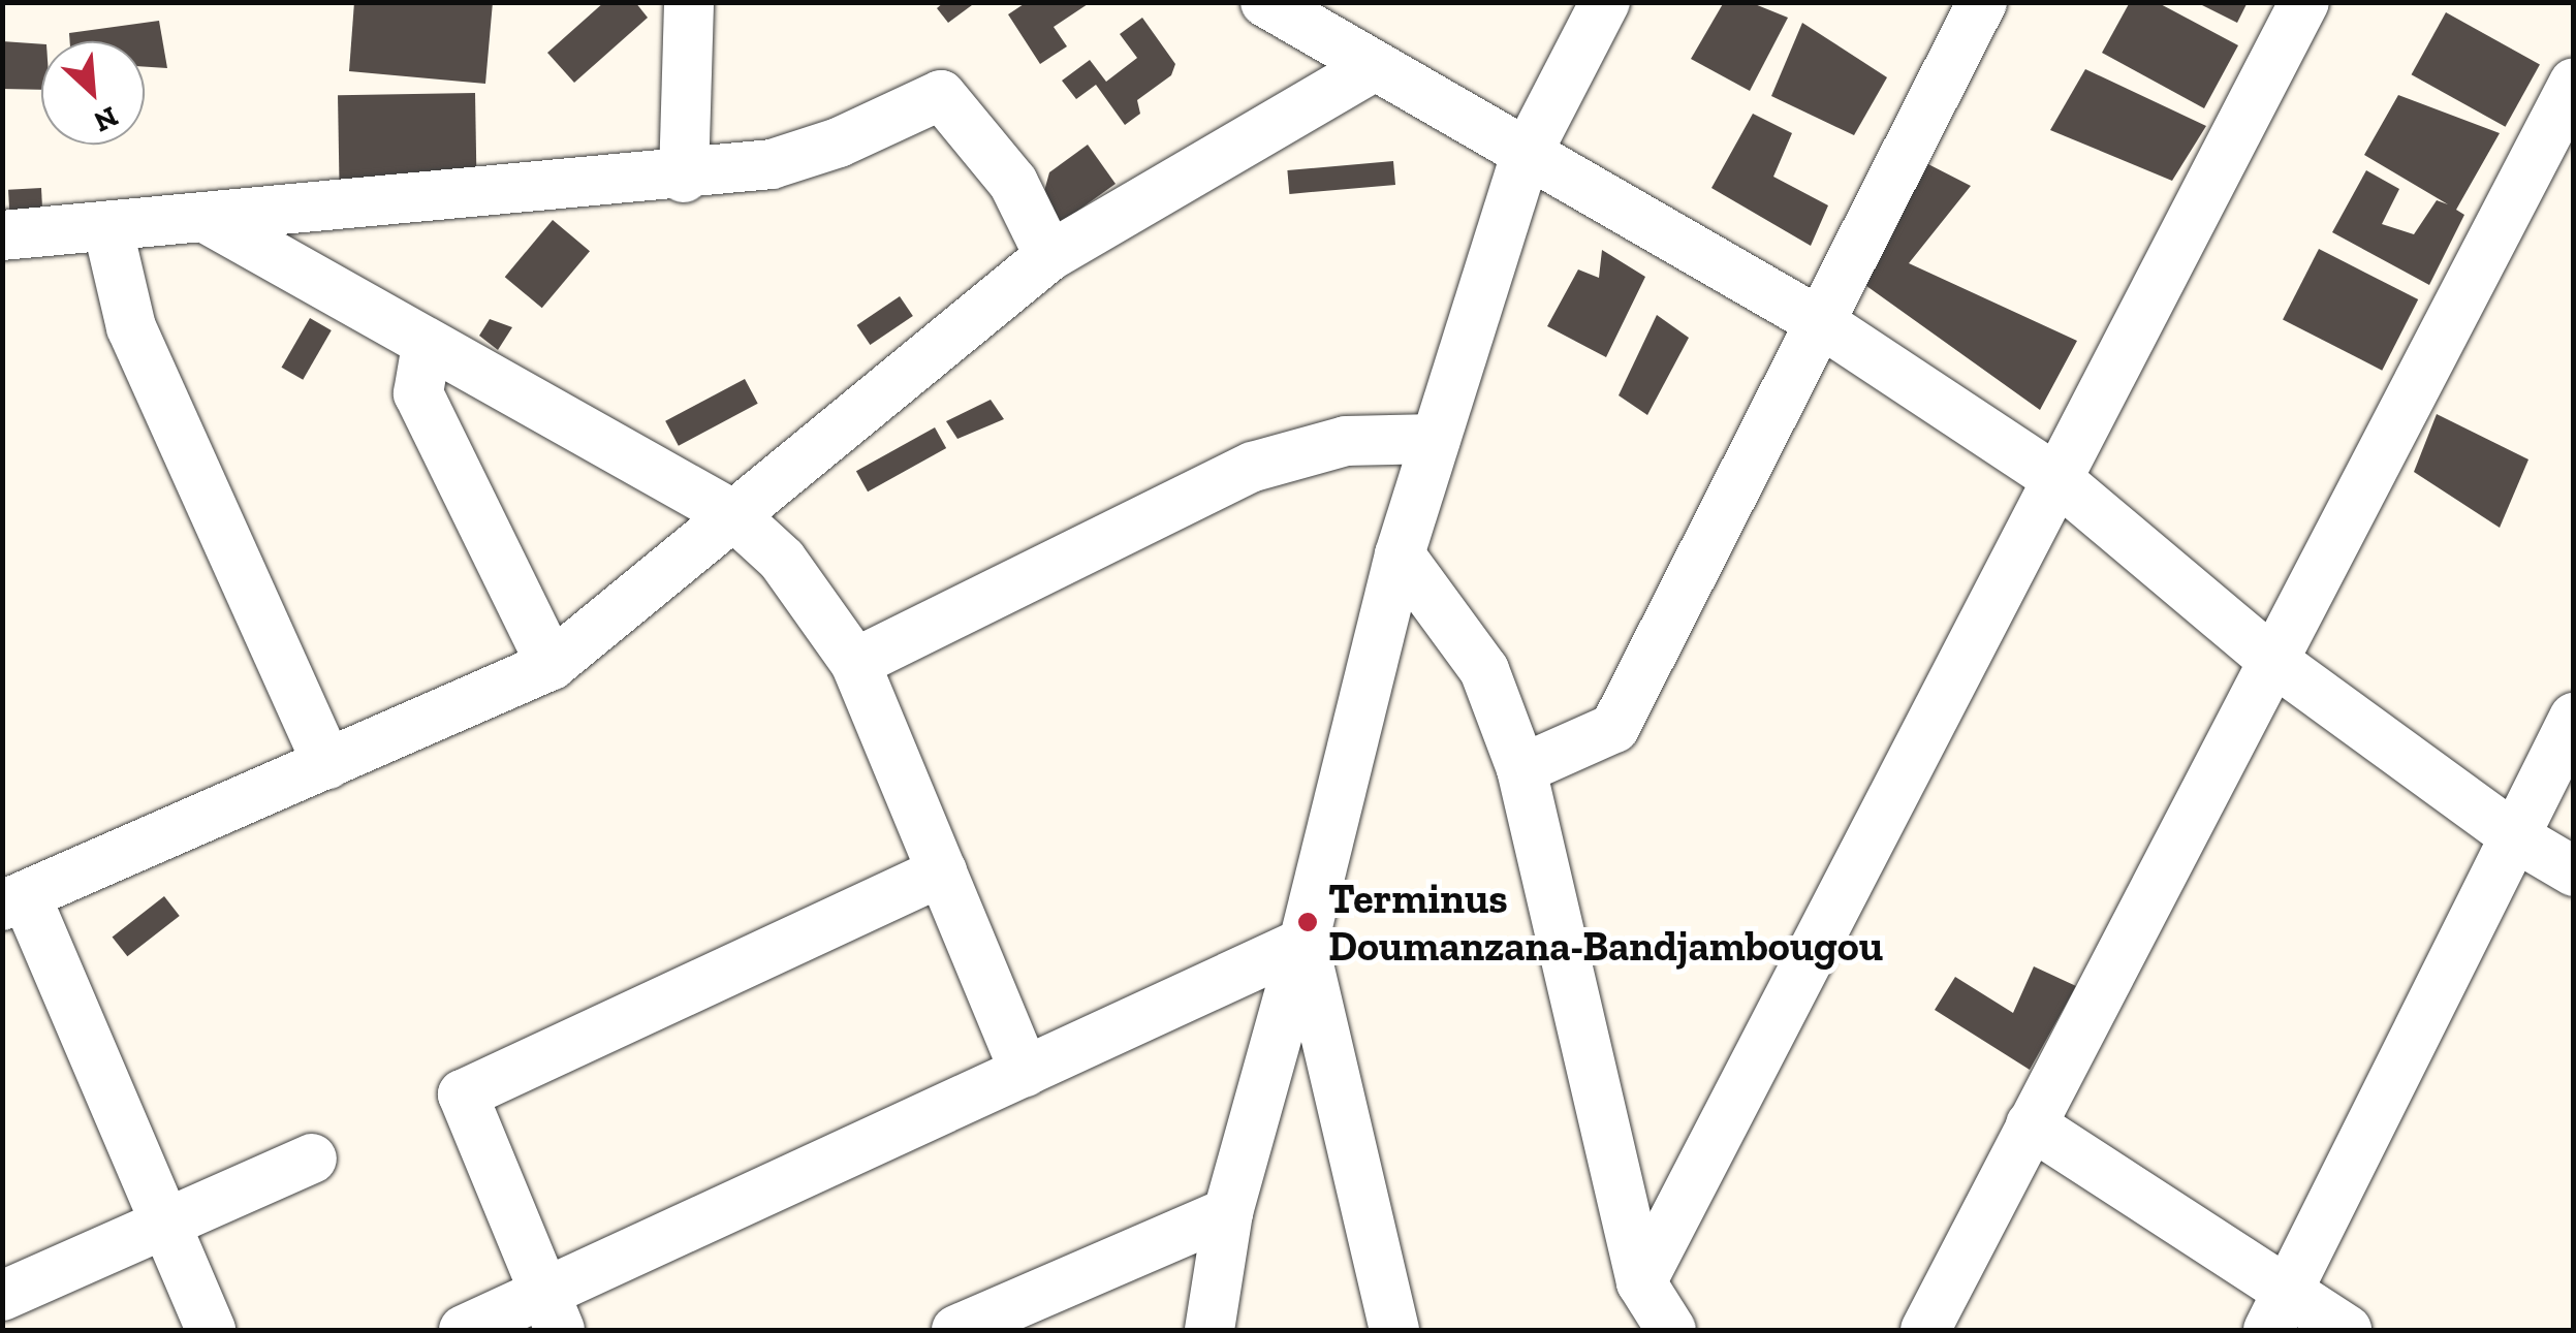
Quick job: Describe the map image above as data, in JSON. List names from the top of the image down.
{
  "places": ["Terminus Doumanzana-Bandjambougou"],
  "north": "bottom right"
}
